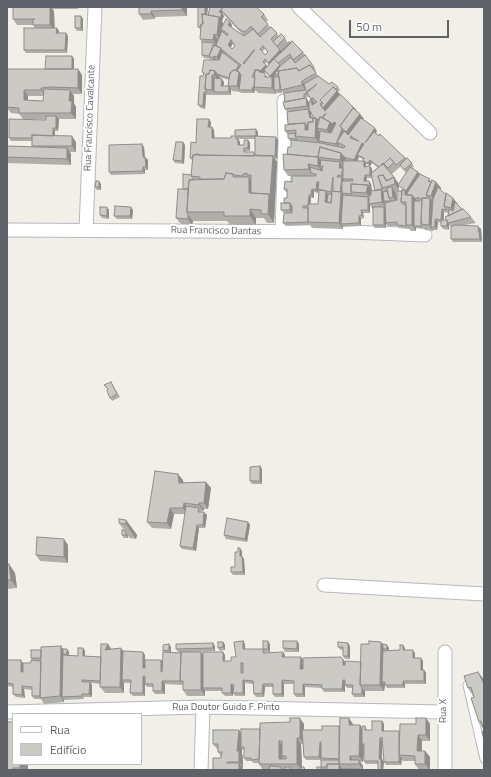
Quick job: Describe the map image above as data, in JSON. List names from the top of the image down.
{
  "streets": {
    "street": [
      "Rua Francisco Cavalcante",
      "Rua Francisco Dantas",
      "Rua Doutor Guido F. Pinto",
      "Rua X"
    ]
  },
  "crossings": [
    ["Rua Francisco Cavalcante", "Rua Francisco Dantas"],
    ["Rua Doutor Guido F. Pinto", "Rua X"]
  ],
  "legend": ["Rua", "Edifício"],
  "scale_bar": "50 m"
}
